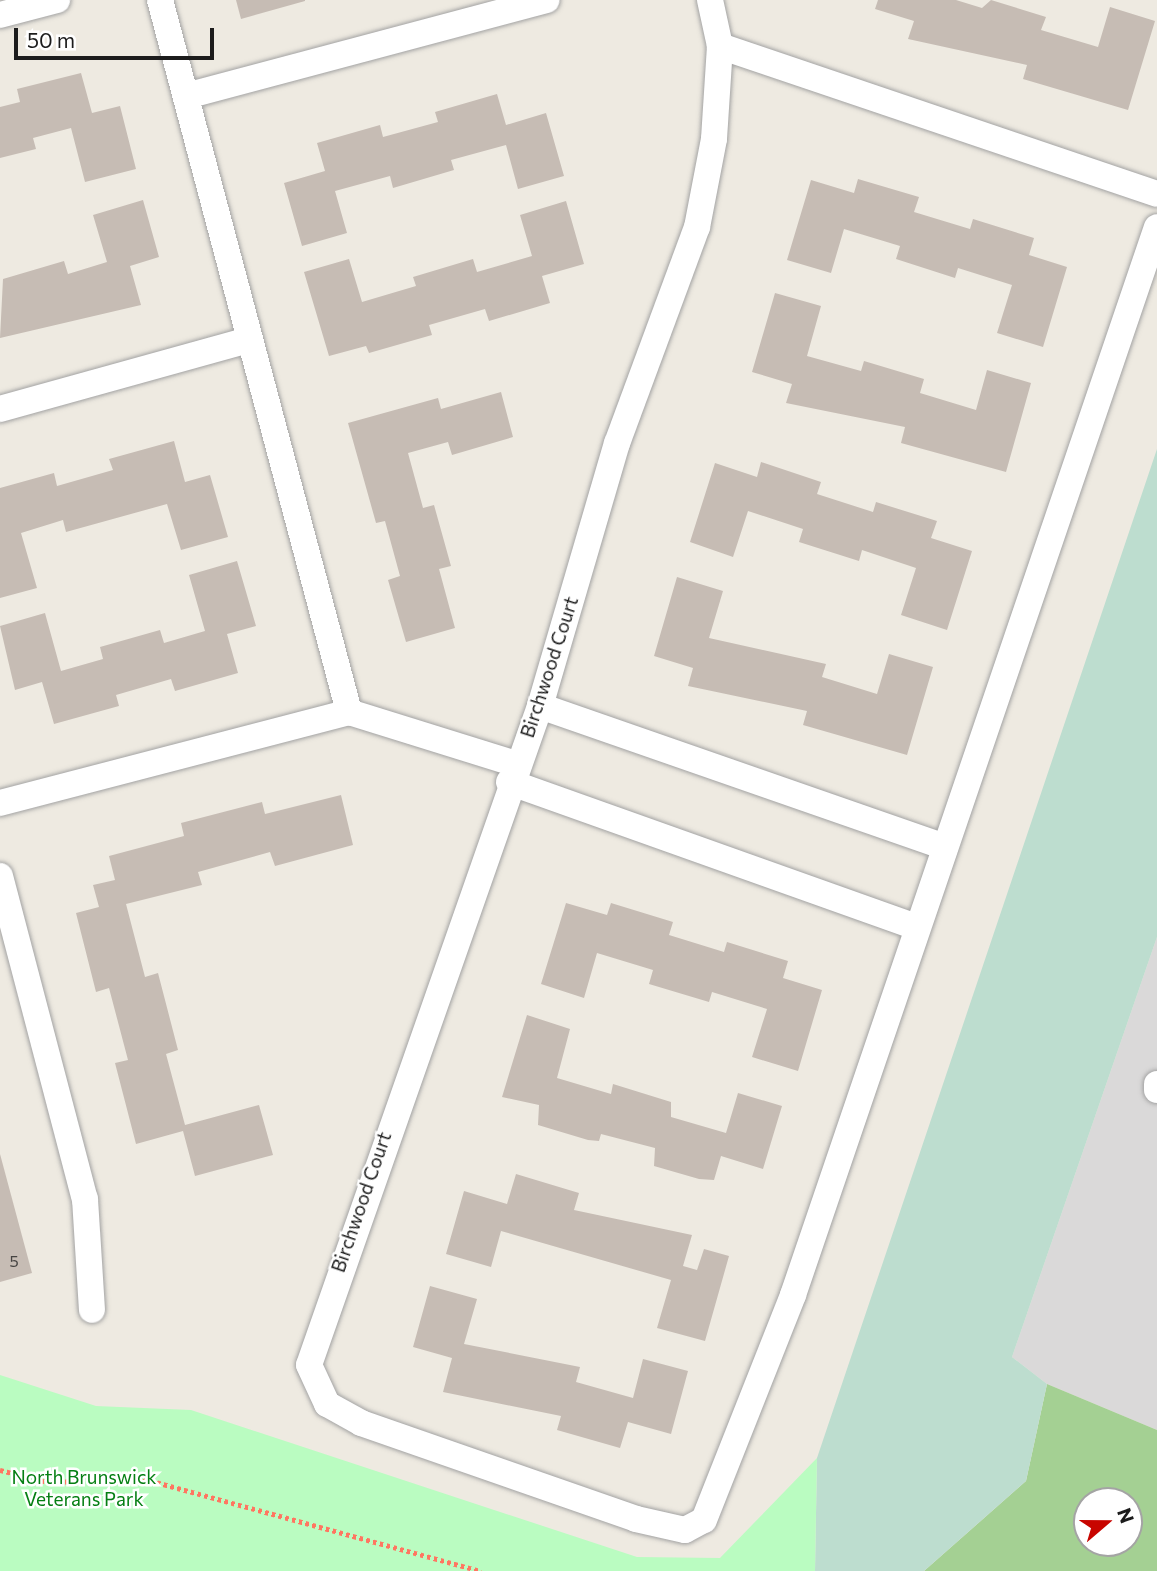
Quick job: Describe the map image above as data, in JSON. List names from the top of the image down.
{
  "streets": {
    "street": ["Birchwood Court"]
  },
  "parks": ["North Brunswick Veterans Park"],
  "house_numbers": ["5"],
  "scale_bar": "50 m",
  "north": "right"
}
